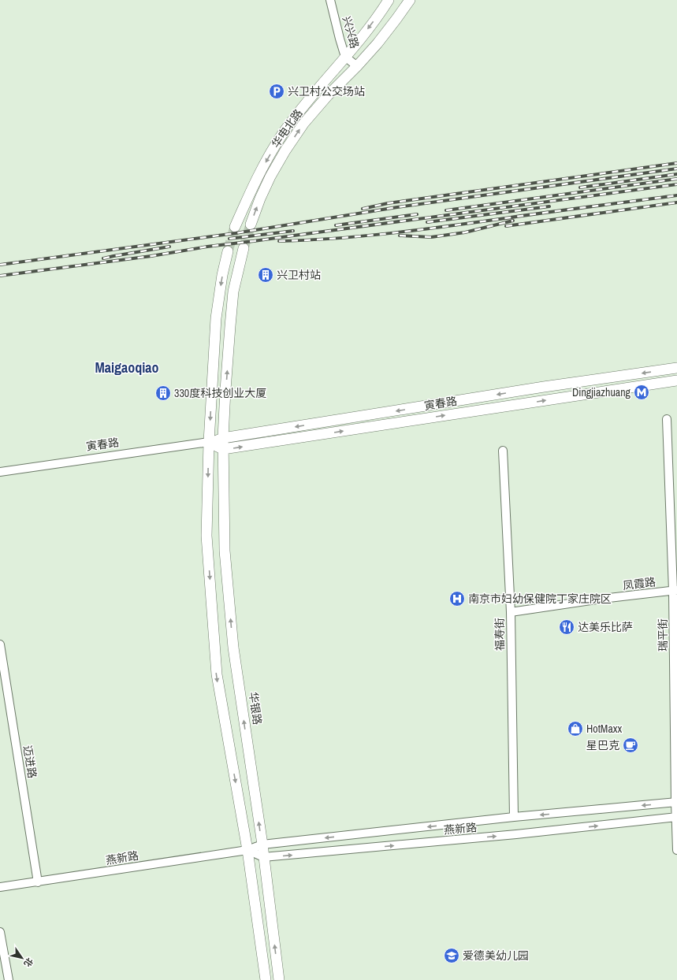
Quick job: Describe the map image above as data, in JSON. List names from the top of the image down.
{
  "streets": {
    "main road": ["华电北路", "寅春路", "华银路"],
    "street": [
      "兴兴路",
      "凤霞路",
      "福寿街",
      "瑞平街",
      "迈进路",
      "燕新路"
    ]
  },
  "crossings": [
    ["兴兴路", "华电北路"],
    ["寅春路", "华银路"],
    ["凤霞路", "福寿街"],
    ["凤霞路", "瑞平街"],
    ["福寿街", "燕新路"],
    ["瑞平街", "燕新路"],
    ["华银路", "燕新路"],
    ["迈进路", "燕新路"]
  ],
  "districts": ["Maigaoqiao"],
  "places": {
    "parking": ["兴卫村公交场站"],
    "building": ["兴卫村站", "330度科技创业大厦"],
    "metro station": ["Dingjiazhuang"],
    "hospital": ["南京市妇幼保健院丁家庄院区"],
    "restaurant": ["达美乐比萨"],
    "shop": ["HotMaxx"],
    "cafe": ["星巴克"],
    "school or university": ["爱德美幼儿园"]
  },
  "north": "bottom right"
}
